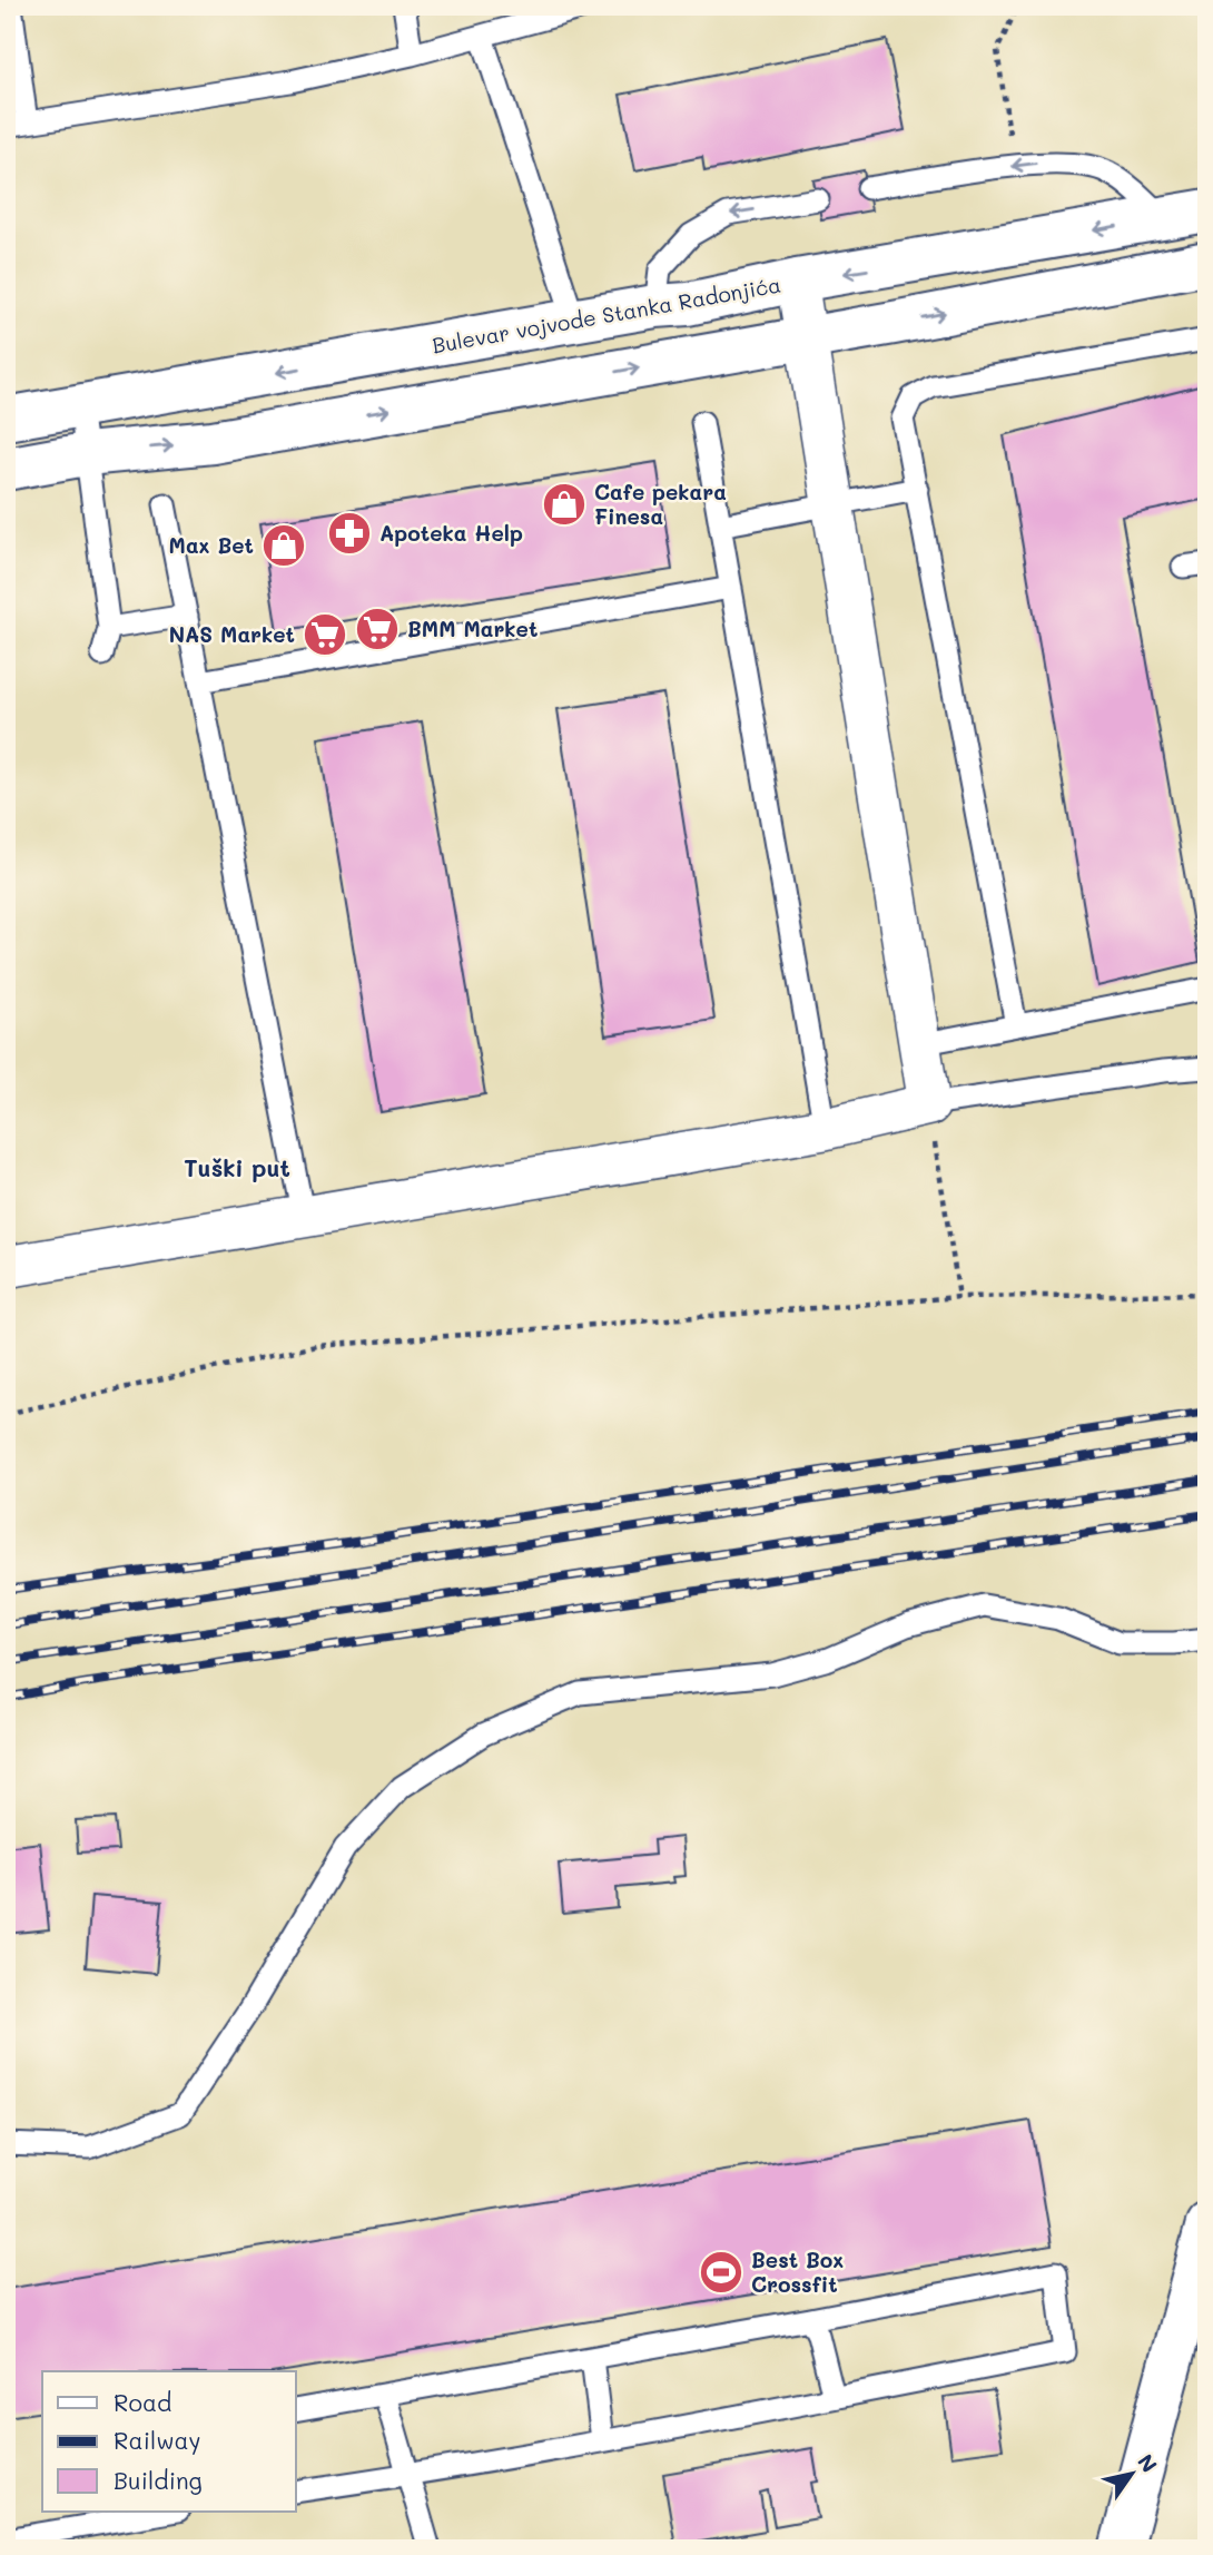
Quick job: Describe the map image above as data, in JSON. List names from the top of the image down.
{
  "streets": {
    "street": ["Bulevar vojvode Stanka Radonjića"]
  },
  "districts": ["Tuški put"],
  "places": {
    "shop": ["Cafe pekara Finesa", "Max Bet"],
    "pharmacy": ["Apoteka Help"],
    "supermarket": ["BMM Market", "NAS Market"],
    "sports": ["Best Box Crossfit"]
  },
  "legend": ["Road", "Railway", "Building"],
  "north": "top right"
}
